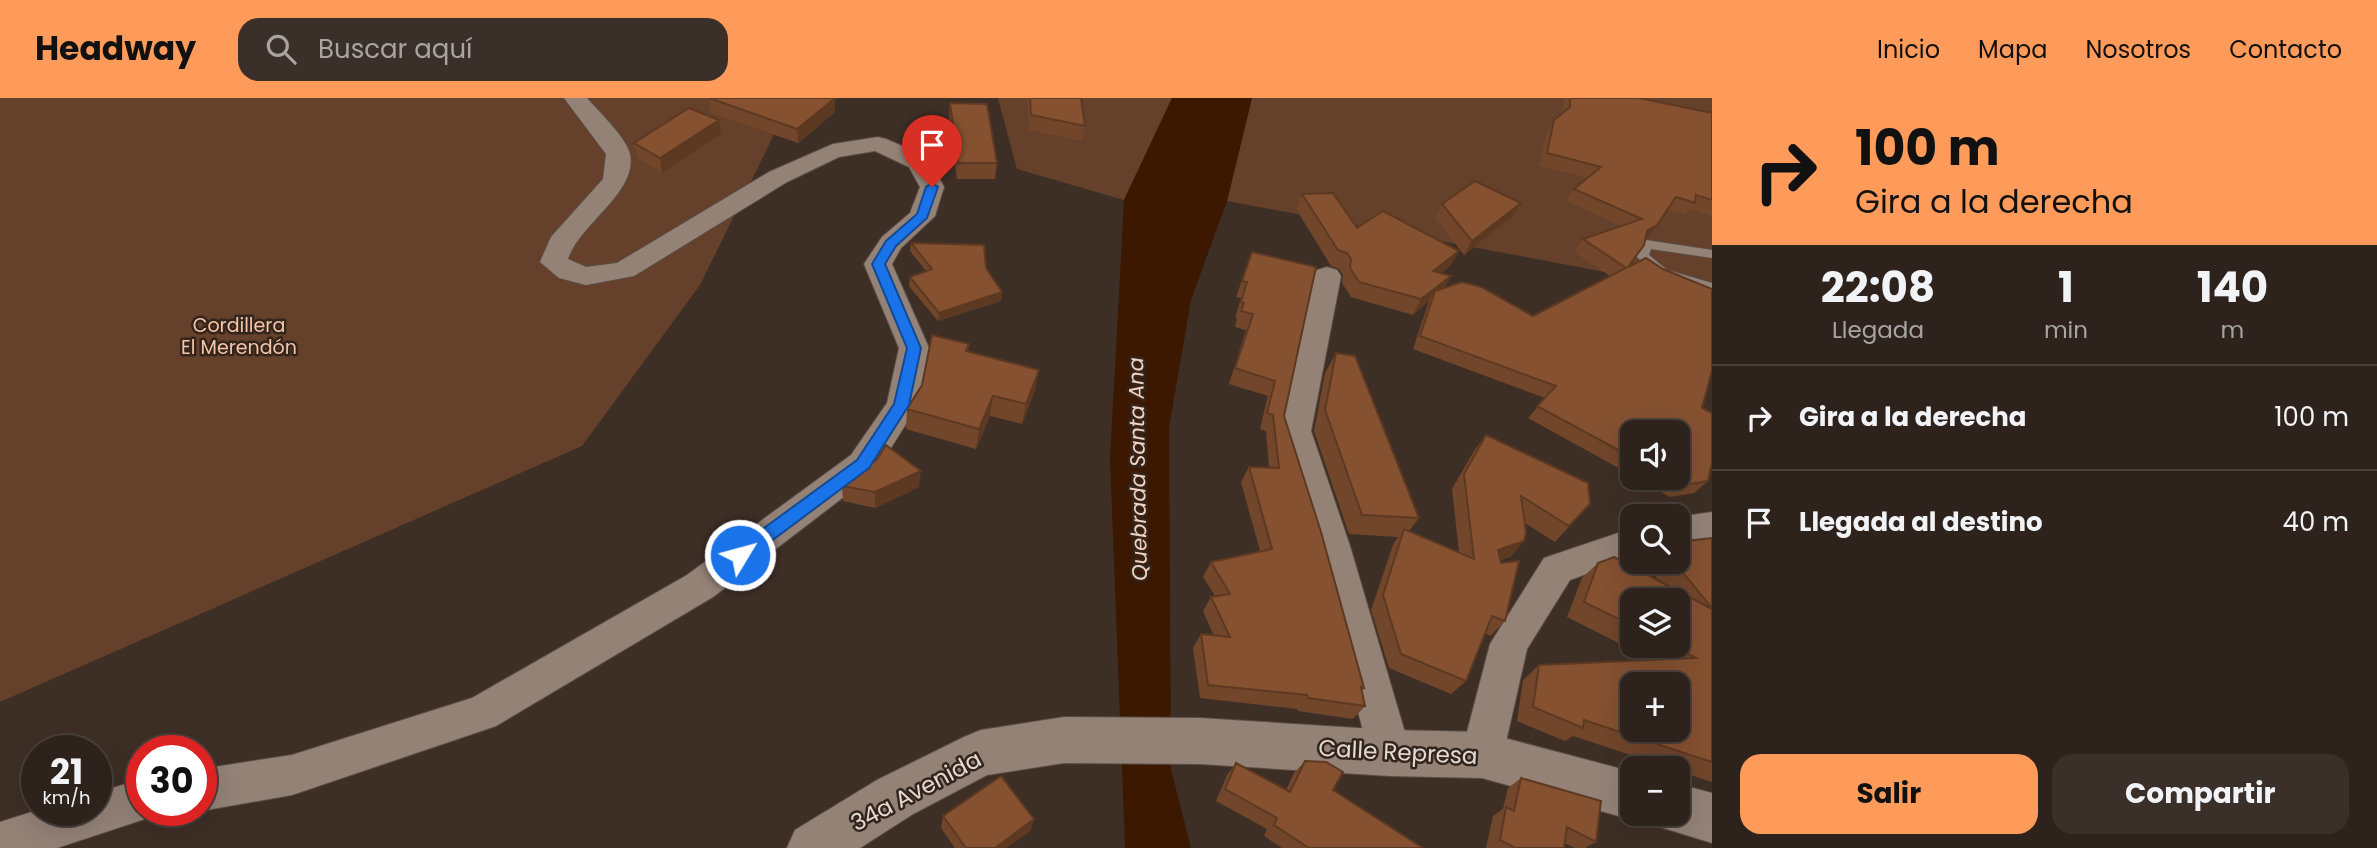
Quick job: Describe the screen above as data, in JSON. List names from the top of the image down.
{
  "streets": {
    "street": ["Calle Represa", "34a Avenida"]
  },
  "crossings": [
    ["Calle Represa", "34a Avenida"]
  ],
  "water": ["Quebrada Santa Ana"],
  "parks": ["Cordillera El Merendón"],
  "page": {
    "header": "Headway",
    "search": "Buscar aquí",
    "nav": [
      "Inicio",
      "Mapa",
      "Nosotros",
      "Contacto"
    ],
    "turn": ["100 m", "Gira a la derecha"],
    "eta": [
      "22:08",
      "Llegada",
      "1",
      "min",
      "140",
      "m"
    ],
    "list": [
      {
        "name": "Gira a la derecha",
        "value": "100 m"
      },
      {
        "name": "Llegada al destino",
        "value": "40 m"
      }
    ],
    "map_buttons": ["+", "−"],
    "speed": "21 km/h",
    "limit": "30",
    "buttons": ["Salir", "Compartir"]
  }
}
